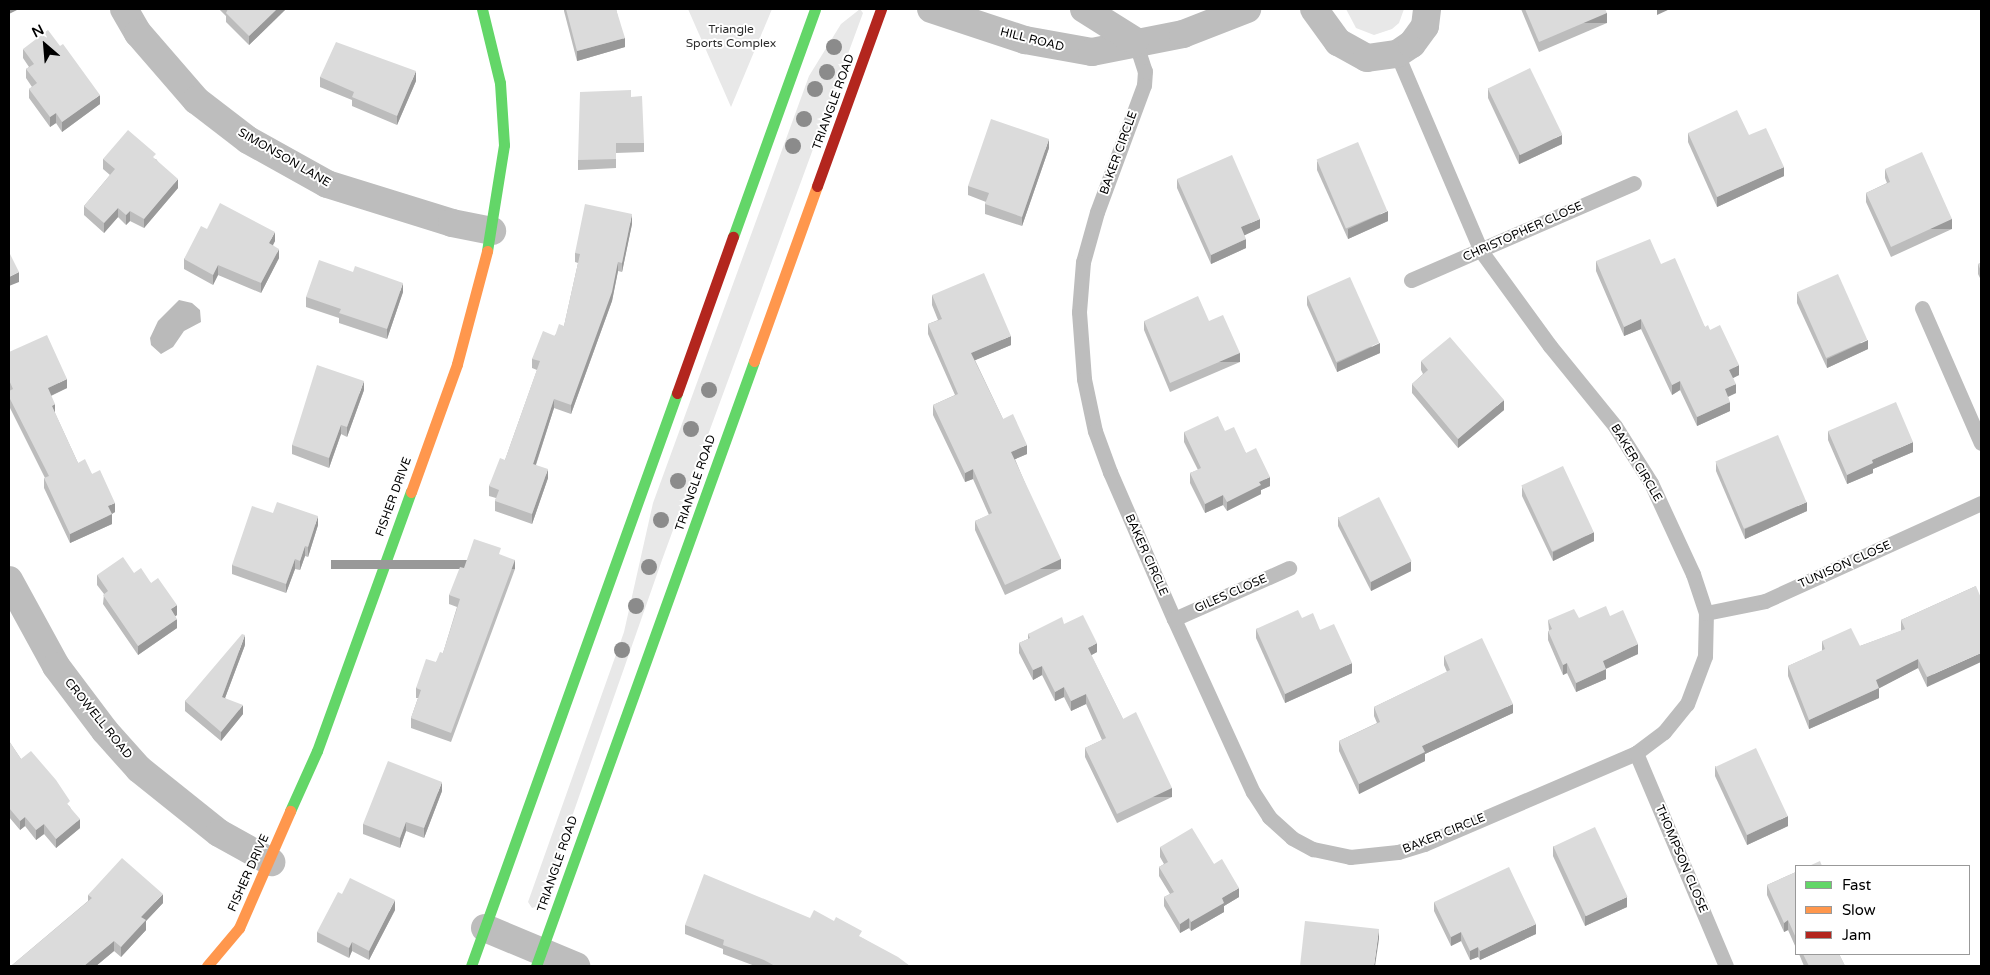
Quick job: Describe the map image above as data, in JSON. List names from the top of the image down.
{
  "streets": {
    "street": [
      "HILL ROAD",
      "TRIANGLE ROAD",
      "SIMONSON LANE",
      "FISHER DRIVE",
      "CROWELL ROAD"
    ],
    "lane": [
      "BAKER CIRCLE",
      "CHRISTOPHER CLOSE",
      "TUNISON CLOSE",
      "GILES CLOSE",
      "THOMPSON CLOSE"
    ]
  },
  "crossings": [
    ["HILL ROAD", "BAKER CIRCLE"],
    ["BAKER CIRCLE", "CHRISTOPHER CLOSE"],
    ["BAKER CIRCLE", "TUNISON CLOSE"],
    ["BAKER CIRCLE", "GILES CLOSE"],
    ["BAKER CIRCLE", "THOMPSON CLOSE"],
    ["SIMONSON LANE", "FISHER DRIVE"],
    ["FISHER DRIVE", "CROWELL ROAD"]
  ],
  "parks": ["Triangle Sports Complex"],
  "legend": ["Fast", "Slow", "Jam"],
  "north": "top left"
}
